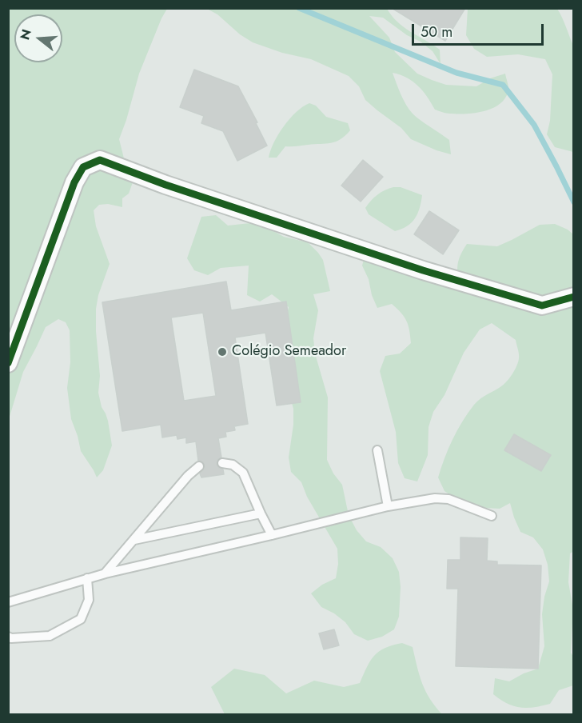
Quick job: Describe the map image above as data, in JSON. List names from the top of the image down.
{
  "places": ["Colégio Semeador"],
  "scale_bar": "50 m",
  "north": "left"
}
